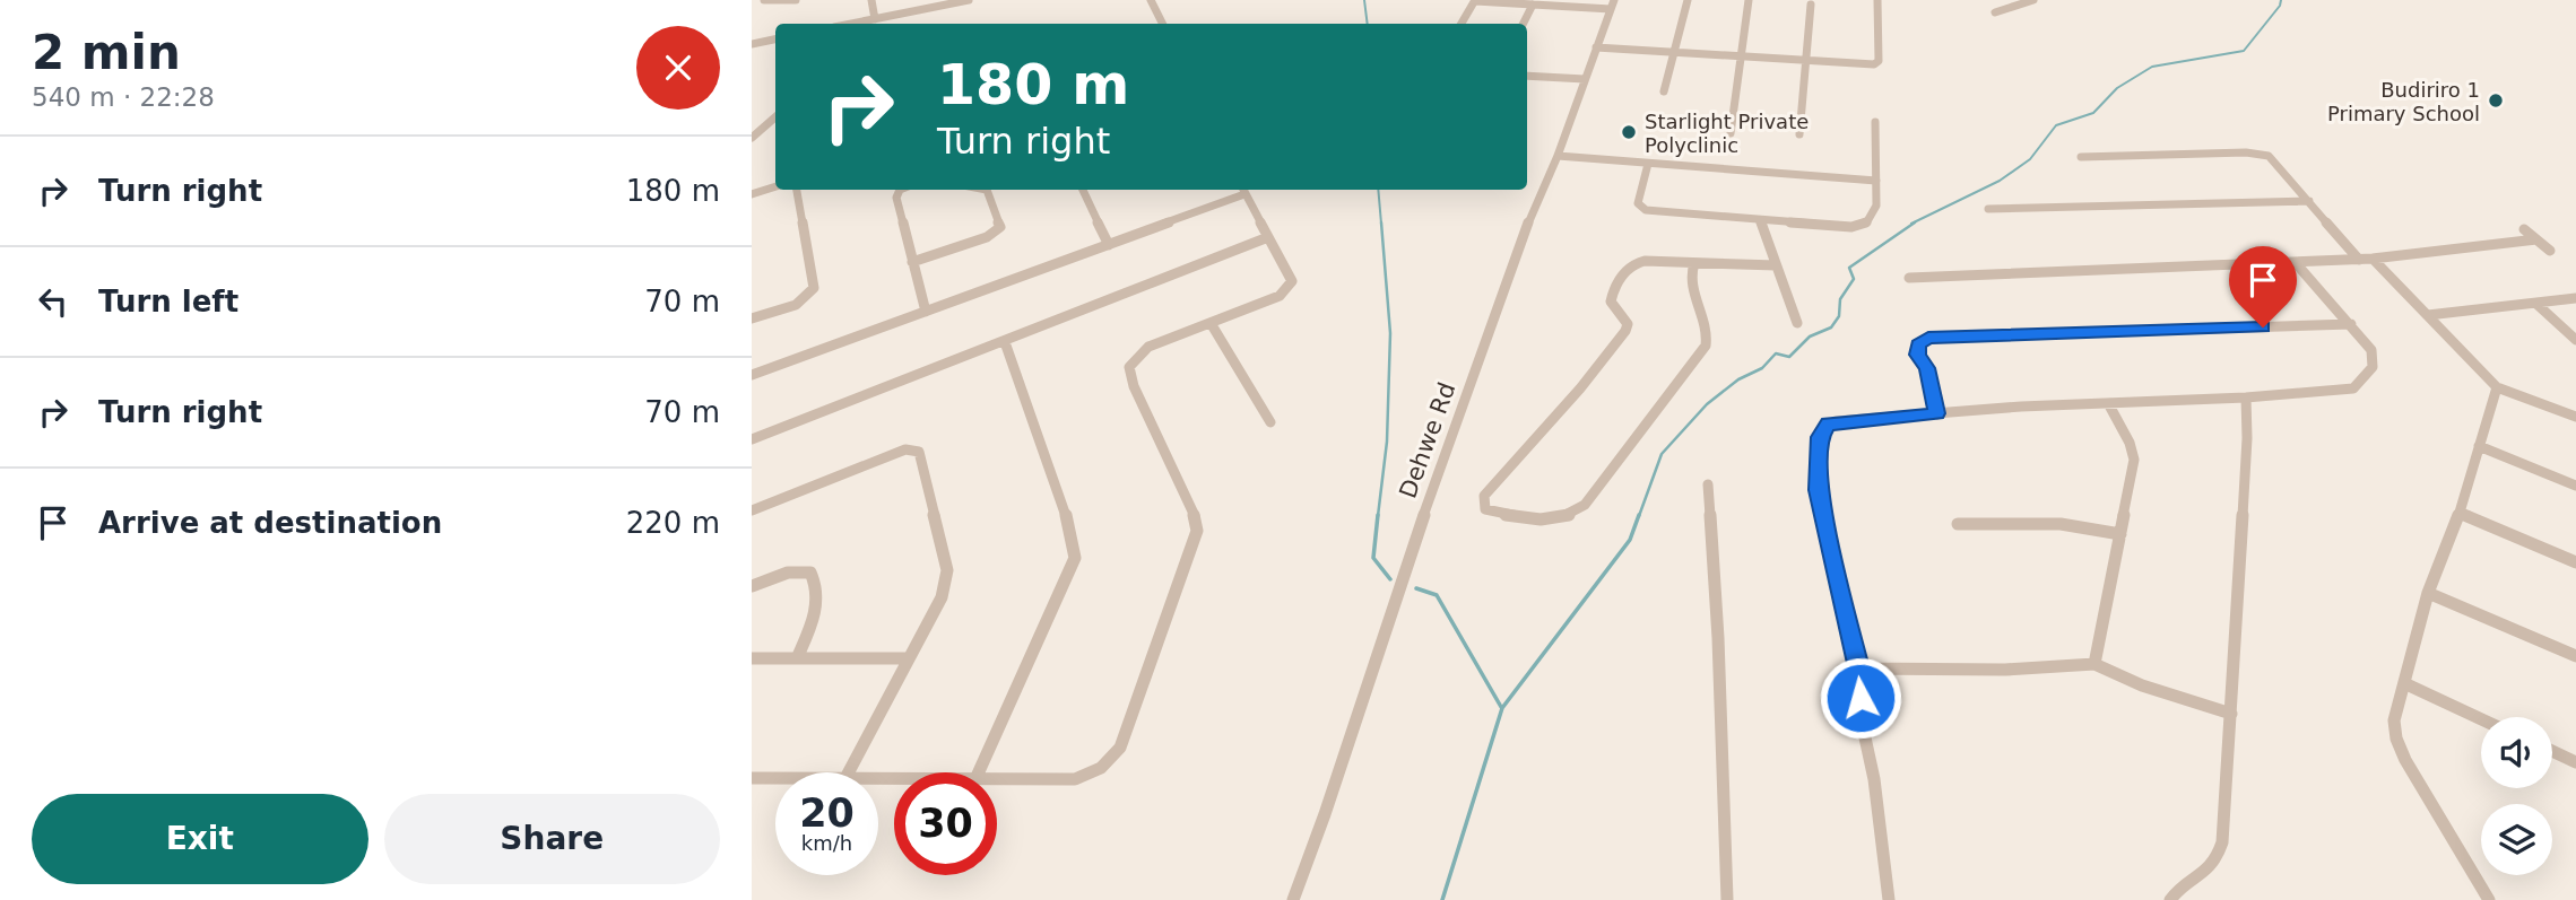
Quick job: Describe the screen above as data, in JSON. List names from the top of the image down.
{
  "streets": {
    "street": ["Dehwe Rd"]
  },
  "places": ["Budiriro 1 Primary School", "Starlight Private Polyclinic"],
  "page": {
    "heading": ["2 min", "540 m · 22:28"],
    "turn": ["180 m", "Turn right"],
    "list": [
      {
        "name": "Turn right",
        "value": "180 m"
      },
      {
        "name": "Turn left",
        "value": "70 m"
      },
      {
        "name": "Turn right",
        "value": "70 m"
      },
      {
        "name": "Arrive at destination",
        "value": "220 m"
      }
    ],
    "speed": "20 km/h",
    "limit": "30",
    "buttons": ["Exit", "Share"]
  }
}
